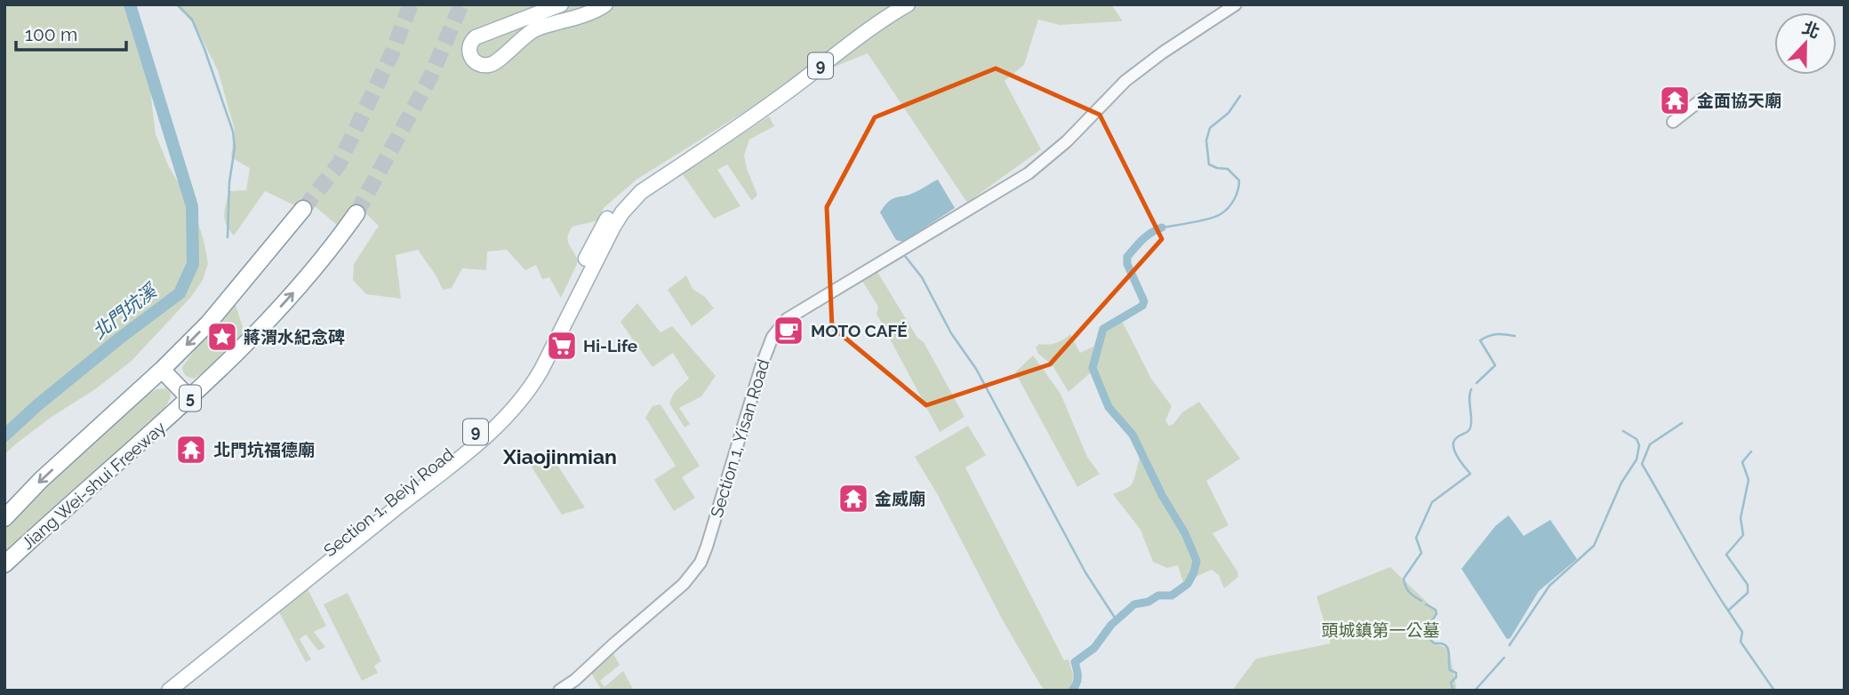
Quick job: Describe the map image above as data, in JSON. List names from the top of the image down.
{
  "streets": {
    "highway": ["5", "Jiang Wei-shui Freeway"],
    "main road": ["9", "Section 1, Beiyi Road"],
    "street": ["Section 1, Yisan Road"]
  },
  "crossings": [
    ["5", "Jiang Wei-shui Freeway"]
  ],
  "districts": ["Xiaojinmian"],
  "water": ["北門坑溪"],
  "parks": ["頭城鎮第一公墓"],
  "places": {
    "temple": ["金面協天廟", "北門坑福德廟", "金威廟"],
    "cafe": ["MOTO CAFÉ"],
    "place": ["蔣渭水紀念碑"],
    "supermarket": ["Hi-Life"]
  },
  "scale_bar": "100 m",
  "north": "top"
}
